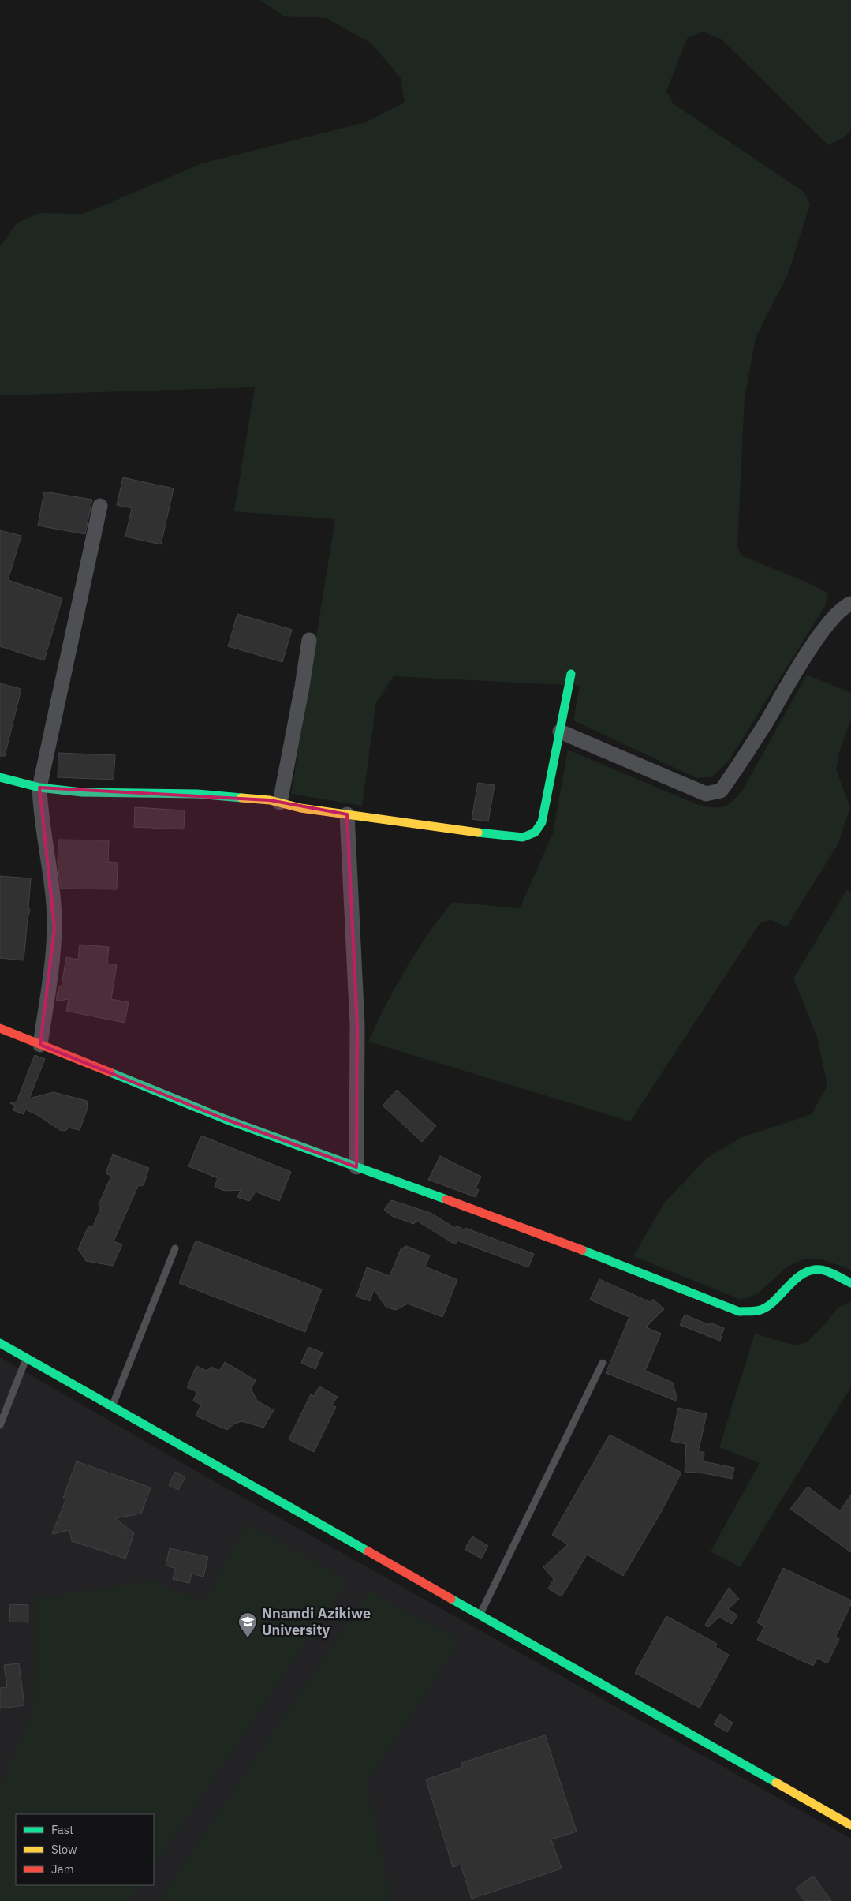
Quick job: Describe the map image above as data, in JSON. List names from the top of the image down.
{
  "places": {
    "school or university": ["Nnamdi Azikiwe University"]
  },
  "legend": ["Fast", "Slow", "Jam"]
}
